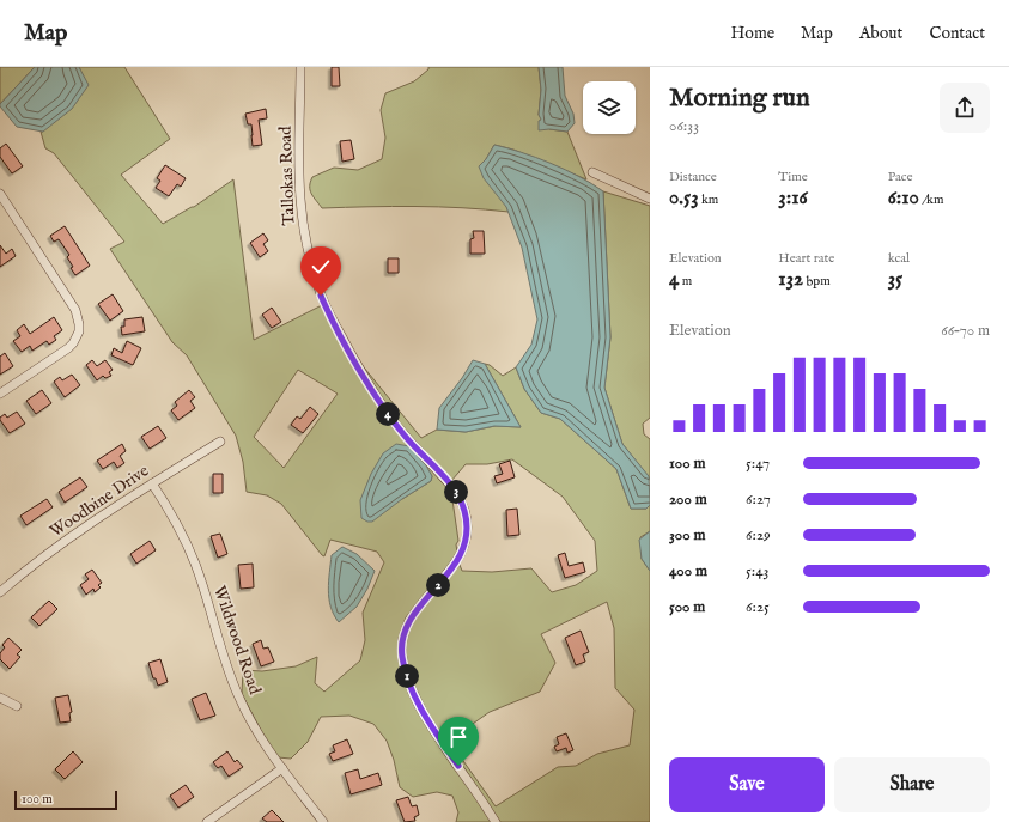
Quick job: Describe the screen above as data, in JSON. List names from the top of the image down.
{
  "streets": {
    "street": ["Tallokas Road", "Woodbine Drive", "Wildwood Road"]
  },
  "crossings": [
    ["Woodbine Drive", "Wildwood Road"]
  ],
  "scale_bar": "100 m",
  "page": {
    "header": "Map",
    "nav": [
      "Home",
      "Map",
      "About",
      "Contact"
    ],
    "heading": ["Morning run", "06:33"],
    "stats": [
      ["Distance", "0.53 km"],
      ["Time", "3:16"],
      ["Pace", "6:10 /km"],
      ["Elevation", "4 m"],
      ["Heart rate", "132 bpm"],
      ["kcal", "35"]
    ],
    "chart": ["Elevation", "66–70 m"],
    "pins": [
      "4",
      "3",
      "2",
      "1"
    ],
    "list": [
      {
        "name": "100 m",
        "note": "5:47"
      },
      {
        "name": "200 m",
        "note": "6:27"
      },
      {
        "name": "300 m",
        "note": "6:29"
      },
      {
        "name": "400 m",
        "note": "5:43"
      },
      {
        "name": "500 m",
        "note": "6:25"
      }
    ],
    "buttons": ["Save", "Share"],
    "scale": "100 m"
  }
}
